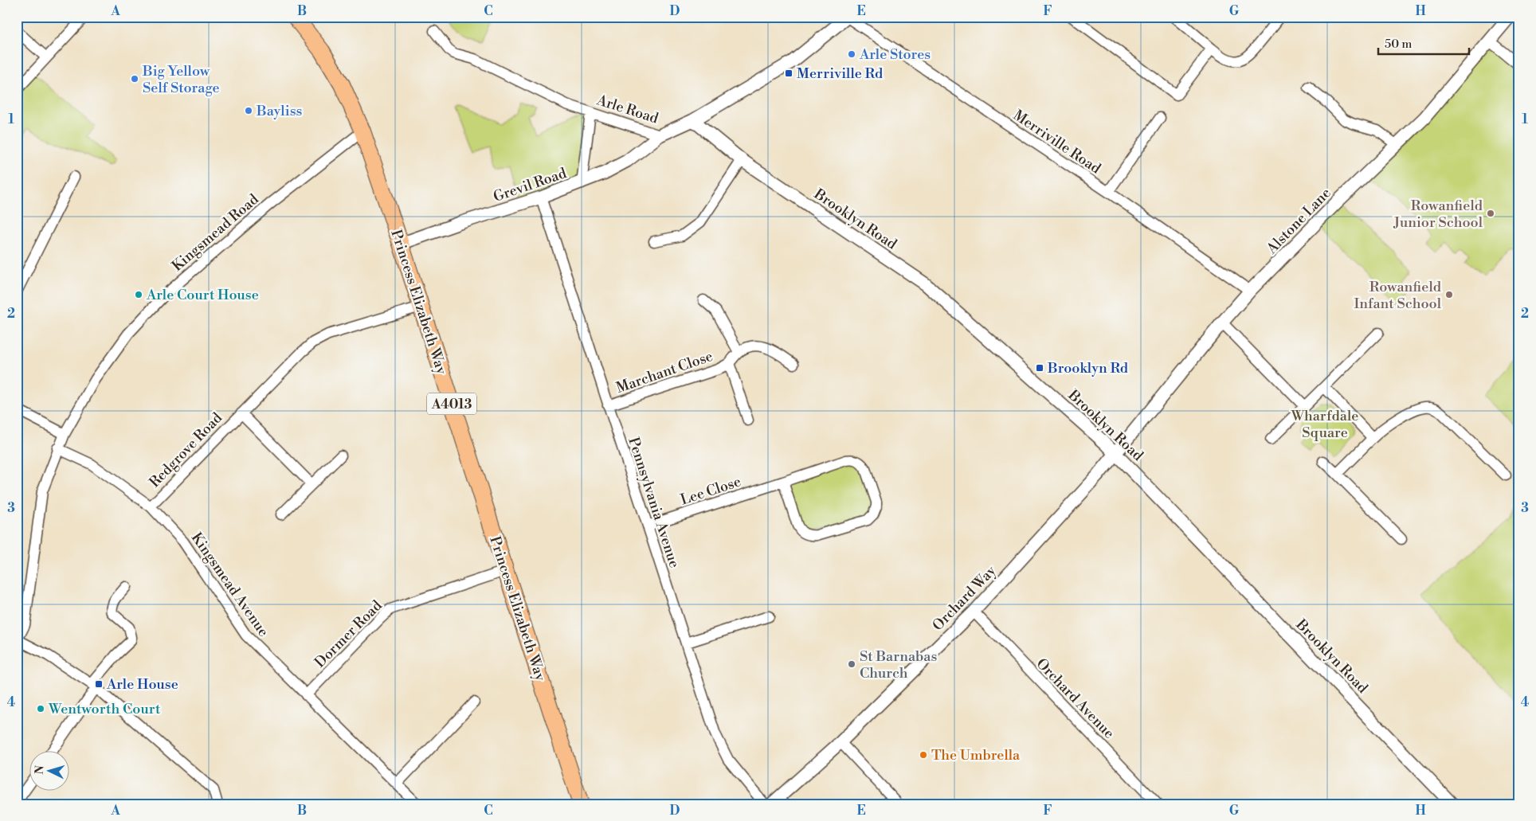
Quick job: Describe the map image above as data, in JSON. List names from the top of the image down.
{
  "streets": {
    "main road": ["Princess Elizabeth Way", "A4013"],
    "street": [
      "Arle Road",
      "Merriville Road",
      "Grevil Road",
      "Brooklyn Road",
      "Alstone Lane",
      "Kingsmead Road",
      "Marchant Close",
      "Redgrove Road",
      "Lee Close",
      "Pennsylvania Avenue",
      "Kingsmead Avenue",
      "Orchard Way",
      "Dormer Road",
      "Orchard Avenue"
    ]
  },
  "crossings": [
    ["Arle Road", "Merriville Road"],
    ["Arle Road", "Grevil Road"],
    ["Arle Road", "Brooklyn Road"],
    ["Merriville Road", "Alstone Lane"],
    ["Grevil Road", "Princess Elizabeth Way"],
    ["Grevil Road", "Pennsylvania Avenue"],
    ["Brooklyn Road", "Alstone Lane"],
    ["Brooklyn Road", "Orchard Way"],
    ["Alstone Lane", "Orchard Way"],
    ["Kingsmead Road", "Princess Elizabeth Way"],
    ["Kingsmead Road", "Kingsmead Avenue"],
    ["Princess Elizabeth Way", "Redgrove Road"],
    ["Princess Elizabeth Way", "Dormer Road"],
    ["Marchant Close", "Pennsylvania Avenue"],
    ["Redgrove Road", "Kingsmead Avenue"],
    ["Lee Close", "Pennsylvania Avenue"],
    ["Kingsmead Avenue", "Dormer Road"],
    ["Orchard Way", "Orchard Avenue"]
  ],
  "parks": ["Wharfdale Square"],
  "places": {
    "other": [
      "Arle Stores",
      "Big Yellow Self Storage",
      "Bayliss",
      "Rowanfield Junior School",
      "Arle Court House",
      "Rowanfield Infant School",
      "St Barnabas Church",
      "Wentworth Court",
      "The Umbrella"
    ],
    "transit": ["Merriville Rd", "Brooklyn Rd", "Arle House"]
  },
  "scale_bar": "50 m",
  "north": "left",
  "grid": {
    "columns": [
      "A",
      "B",
      "C",
      "D",
      "E",
      "F",
      "G",
      "H"
    ],
    "rows": [
      "1",
      "2",
      "3",
      "4"
    ]
  }
}
